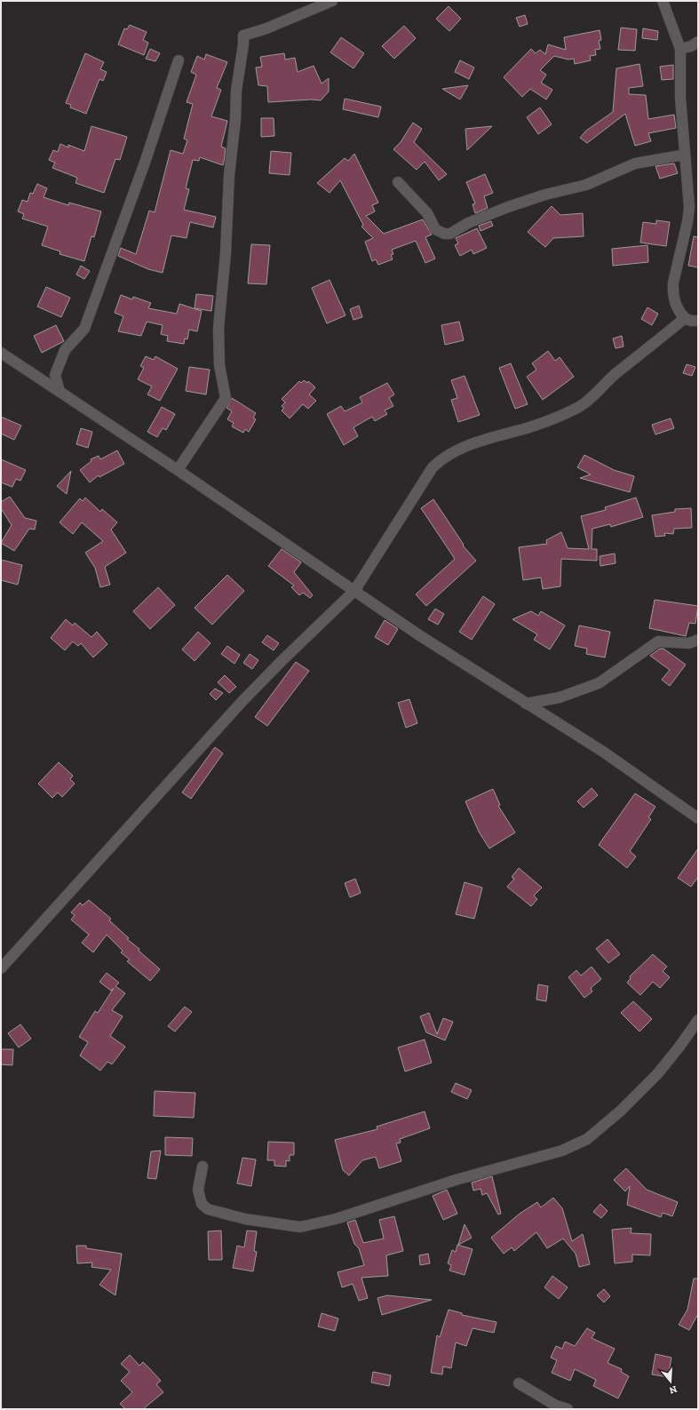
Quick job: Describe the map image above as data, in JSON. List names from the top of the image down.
{
  "north": "bottom"
}
